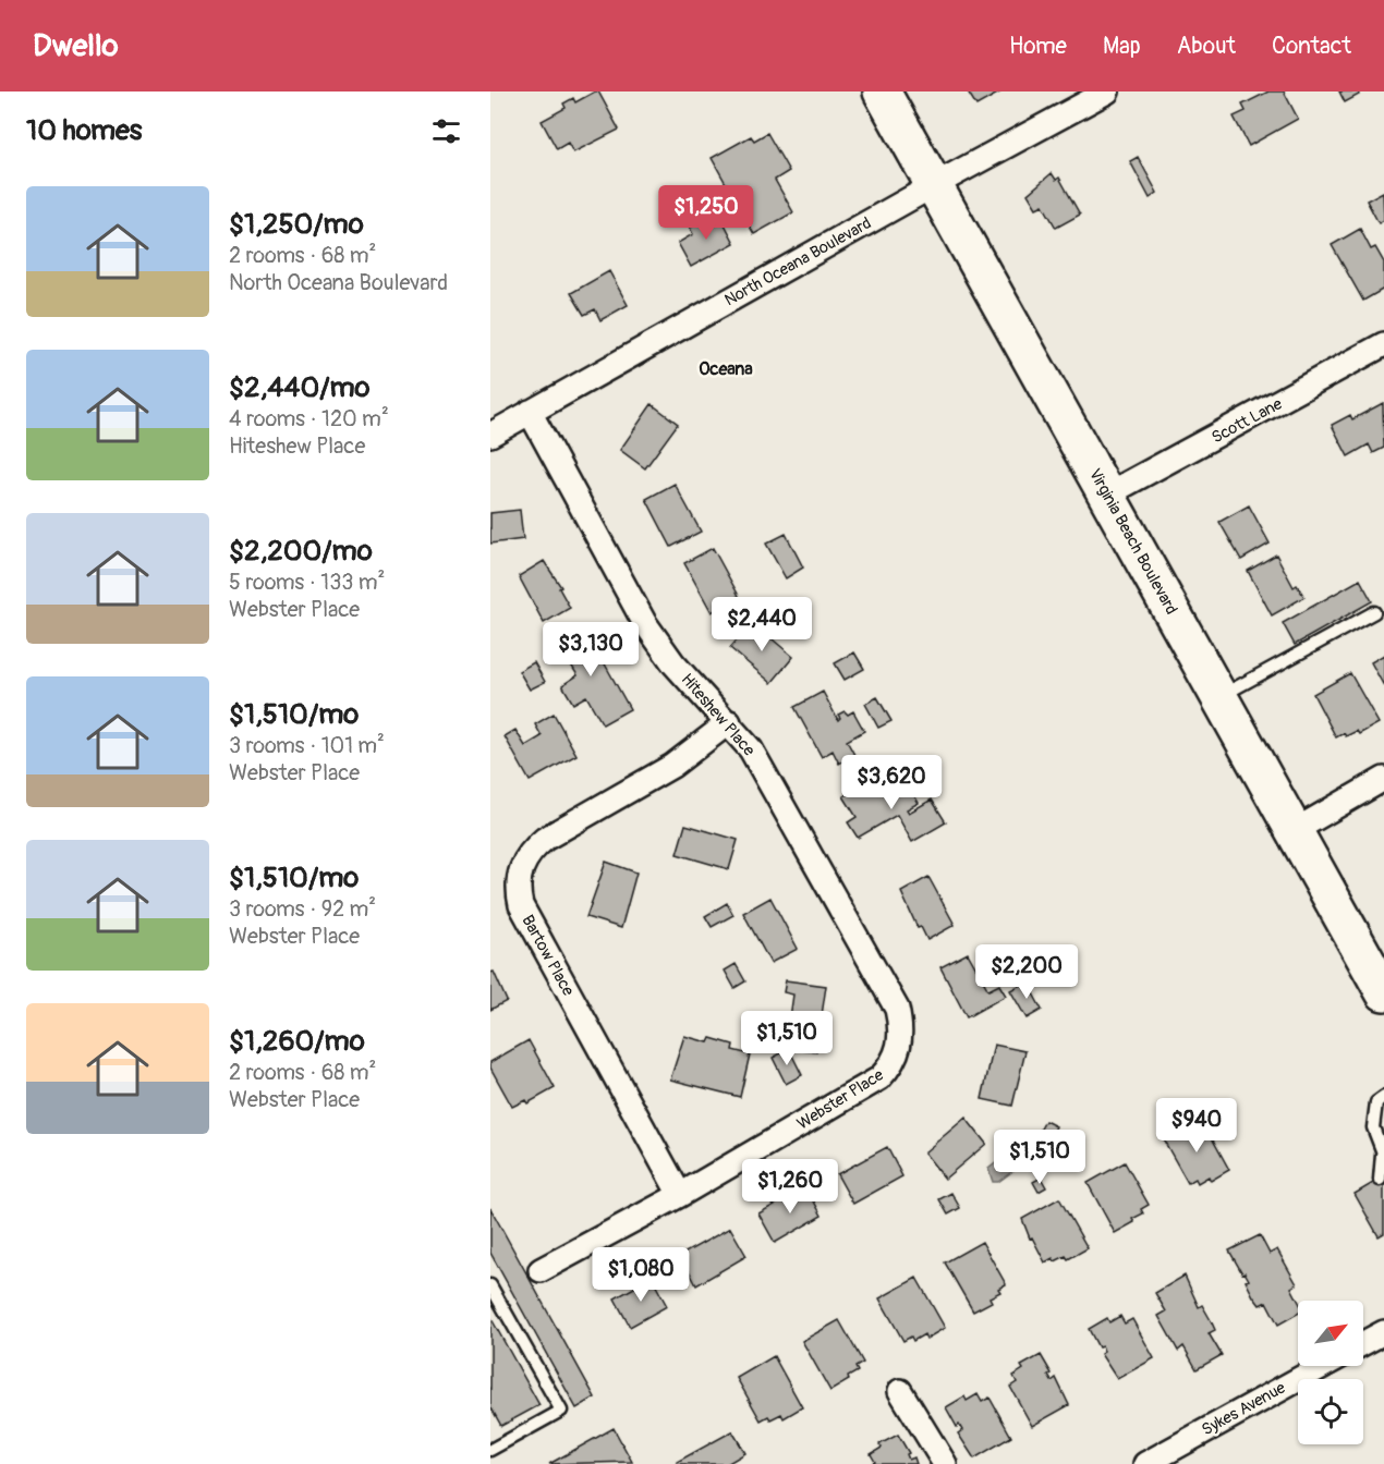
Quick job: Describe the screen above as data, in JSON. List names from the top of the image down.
{
  "streets": {
    "main road": ["Virginia Beach Boulevard"],
    "street": [
      "North Oceana Boulevard",
      "Scott Lane",
      "Hiteshew Place",
      "Bartow Place",
      "Webster Place",
      "Sykes Avenue"
    ]
  },
  "crossings": [
    ["North Oceana Boulevard", "Virginia Beach Boulevard"],
    ["North Oceana Boulevard", "Hiteshew Place"],
    ["Scott Lane", "Virginia Beach Boulevard"],
    ["Hiteshew Place", "Bartow Place"],
    ["Hiteshew Place", "Webster Place"],
    ["Bartow Place", "Webster Place"]
  ],
  "districts": ["Oceana"],
  "north": "top right",
  "page": {
    "header": "Dwello",
    "nav": [
      "Home",
      "Map",
      "About",
      "Contact"
    ],
    "heading": "10 homes",
    "list": [
      {
        "name": "$1,250/mo",
        "note": "2 rooms · 68 m² · North Oceana Boulevard"
      },
      {
        "name": "$2,440/mo",
        "note": "4 rooms · 120 m² · Hiteshew Place"
      },
      {
        "name": "$2,200/mo",
        "note": "5 rooms · 133 m² · Webster Place"
      },
      {
        "name": "$1,510/mo",
        "note": "3 rooms · 101 m² · Webster Place"
      },
      {
        "name": "$1,510/mo",
        "note": "3 rooms · 92 m² · Webster Place"
      },
      {
        "name": "$1,260/mo",
        "note": "2 rooms · 68 m² · Webster Place"
      }
    ],
    "price": [
      "$1,250",
      "$2,440",
      "$3,130",
      "$3,620",
      "$2,200",
      "$1,510",
      "$940",
      "$1,510",
      "$1,260",
      "$1,080"
    ]
  }
}
